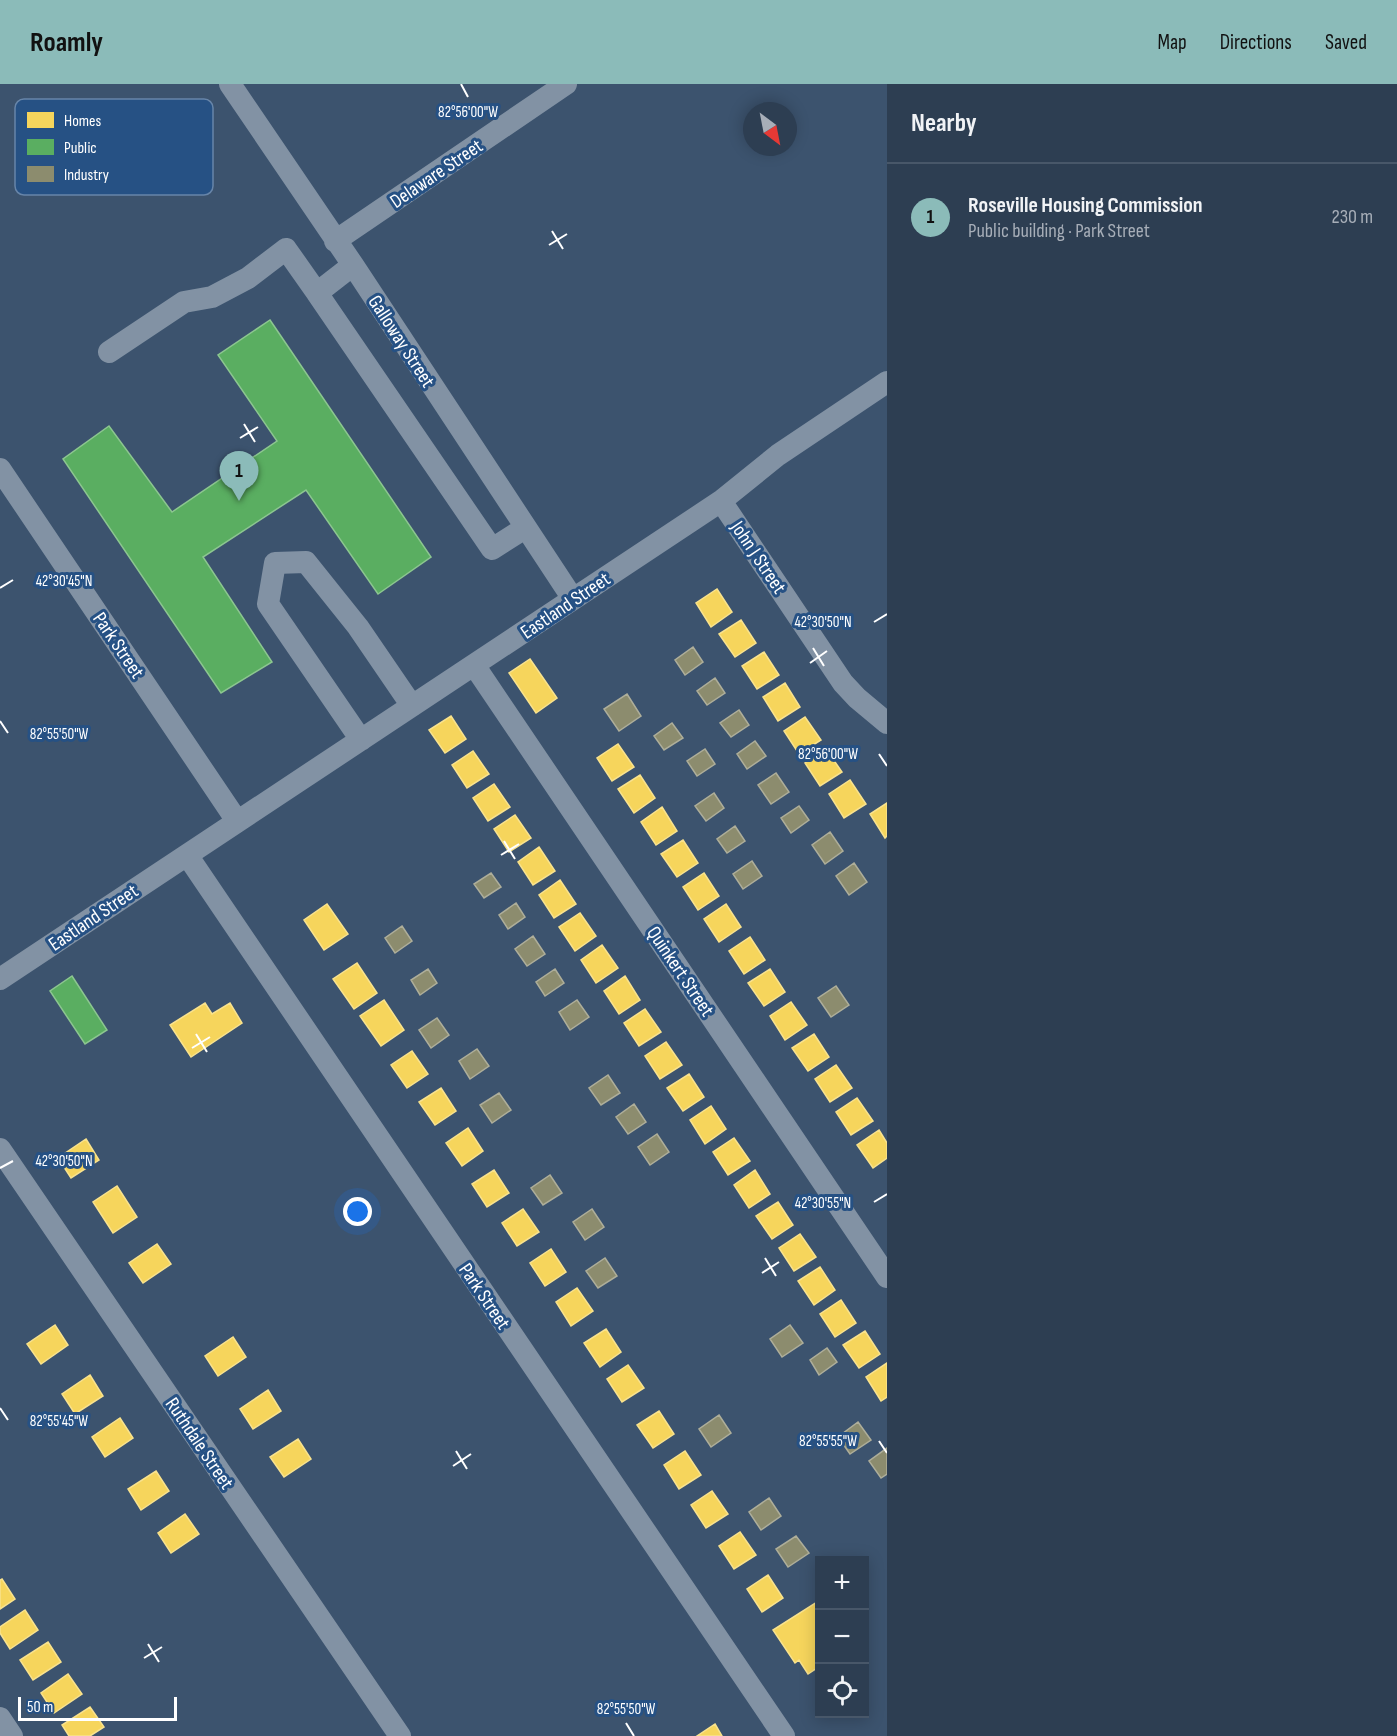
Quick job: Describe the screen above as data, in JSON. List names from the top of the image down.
{
  "streets": {
    "street": [
      "Delaware Street",
      "Galloway Street",
      "John J Street",
      "Eastland Street",
      "Park Street",
      "Quinkert Street",
      "Ruthdale Street"
    ]
  },
  "crossings": [
    ["Delaware Street", "Galloway Street"],
    ["Galloway Street", "Eastland Street"],
    ["John J Street", "Eastland Street"],
    ["Eastland Street", "Park Street"],
    ["Eastland Street", "Quinkert Street"]
  ],
  "legend": ["Homes", "Public", "Industry"],
  "scale_bar": "50 m",
  "north": "bottom right",
  "page": {
    "header": "Roamly",
    "nav": ["Map", "Directions", "Saved"],
    "heading": "Nearby",
    "list": [
      {
        "mark": "1",
        "name": "Roseville Housing Commission",
        "note": "Public building · Park Street",
        "value": "230 m"
      }
    ],
    "pins": "1",
    "map_buttons": ["+", "−"],
    "scale": "50 m"
  },
  "coordinates": [
    "82°56'00\"W",
    "42°30'45\"N",
    "42°30'50\"N",
    "82°55'50\"W",
    "42°30'55\"N",
    "82°55'45\"W",
    "82°55'55\"W"
  ]
}
